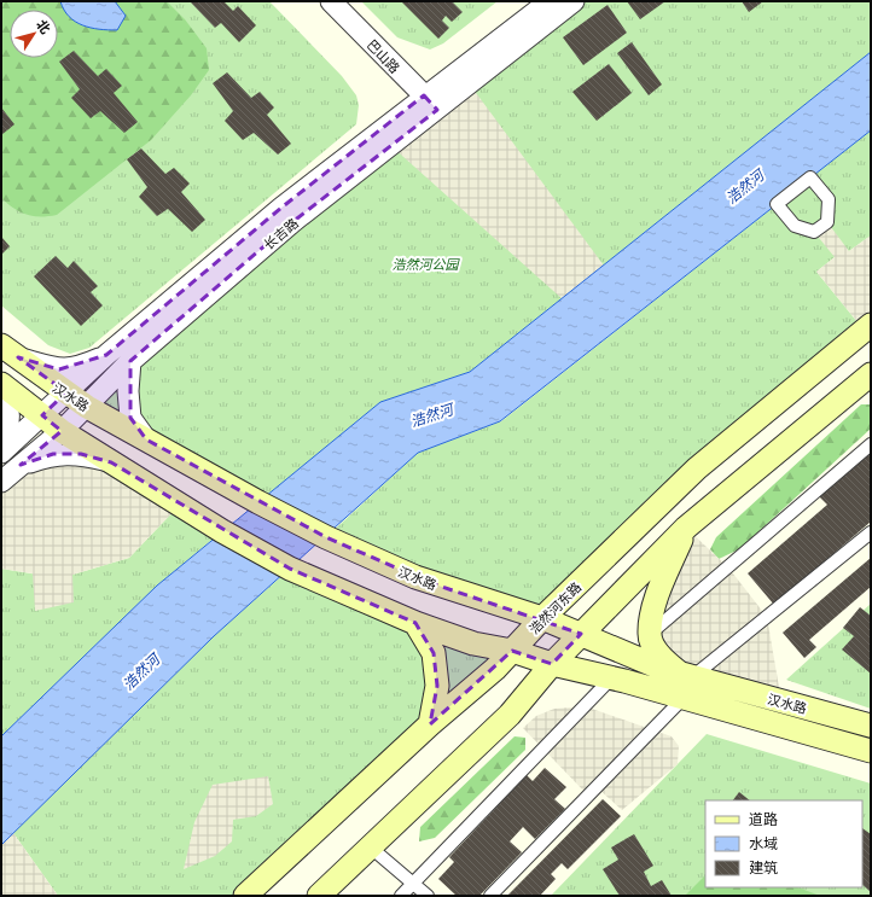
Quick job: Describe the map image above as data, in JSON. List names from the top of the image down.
{
  "streets": {
    "main road": ["汉水路", "浩然河东路"],
    "street": ["巴山路", "长吉路"]
  },
  "crossings": [
    ["巴山路", "长吉路"],
    ["长吉路", "汉水路"],
    ["汉水路", "浩然河东路"]
  ],
  "water": ["浩然河"],
  "parks": ["浩然河公园"],
  "legend": ["道路", "水域", "建筑"],
  "north": "top right"
}
